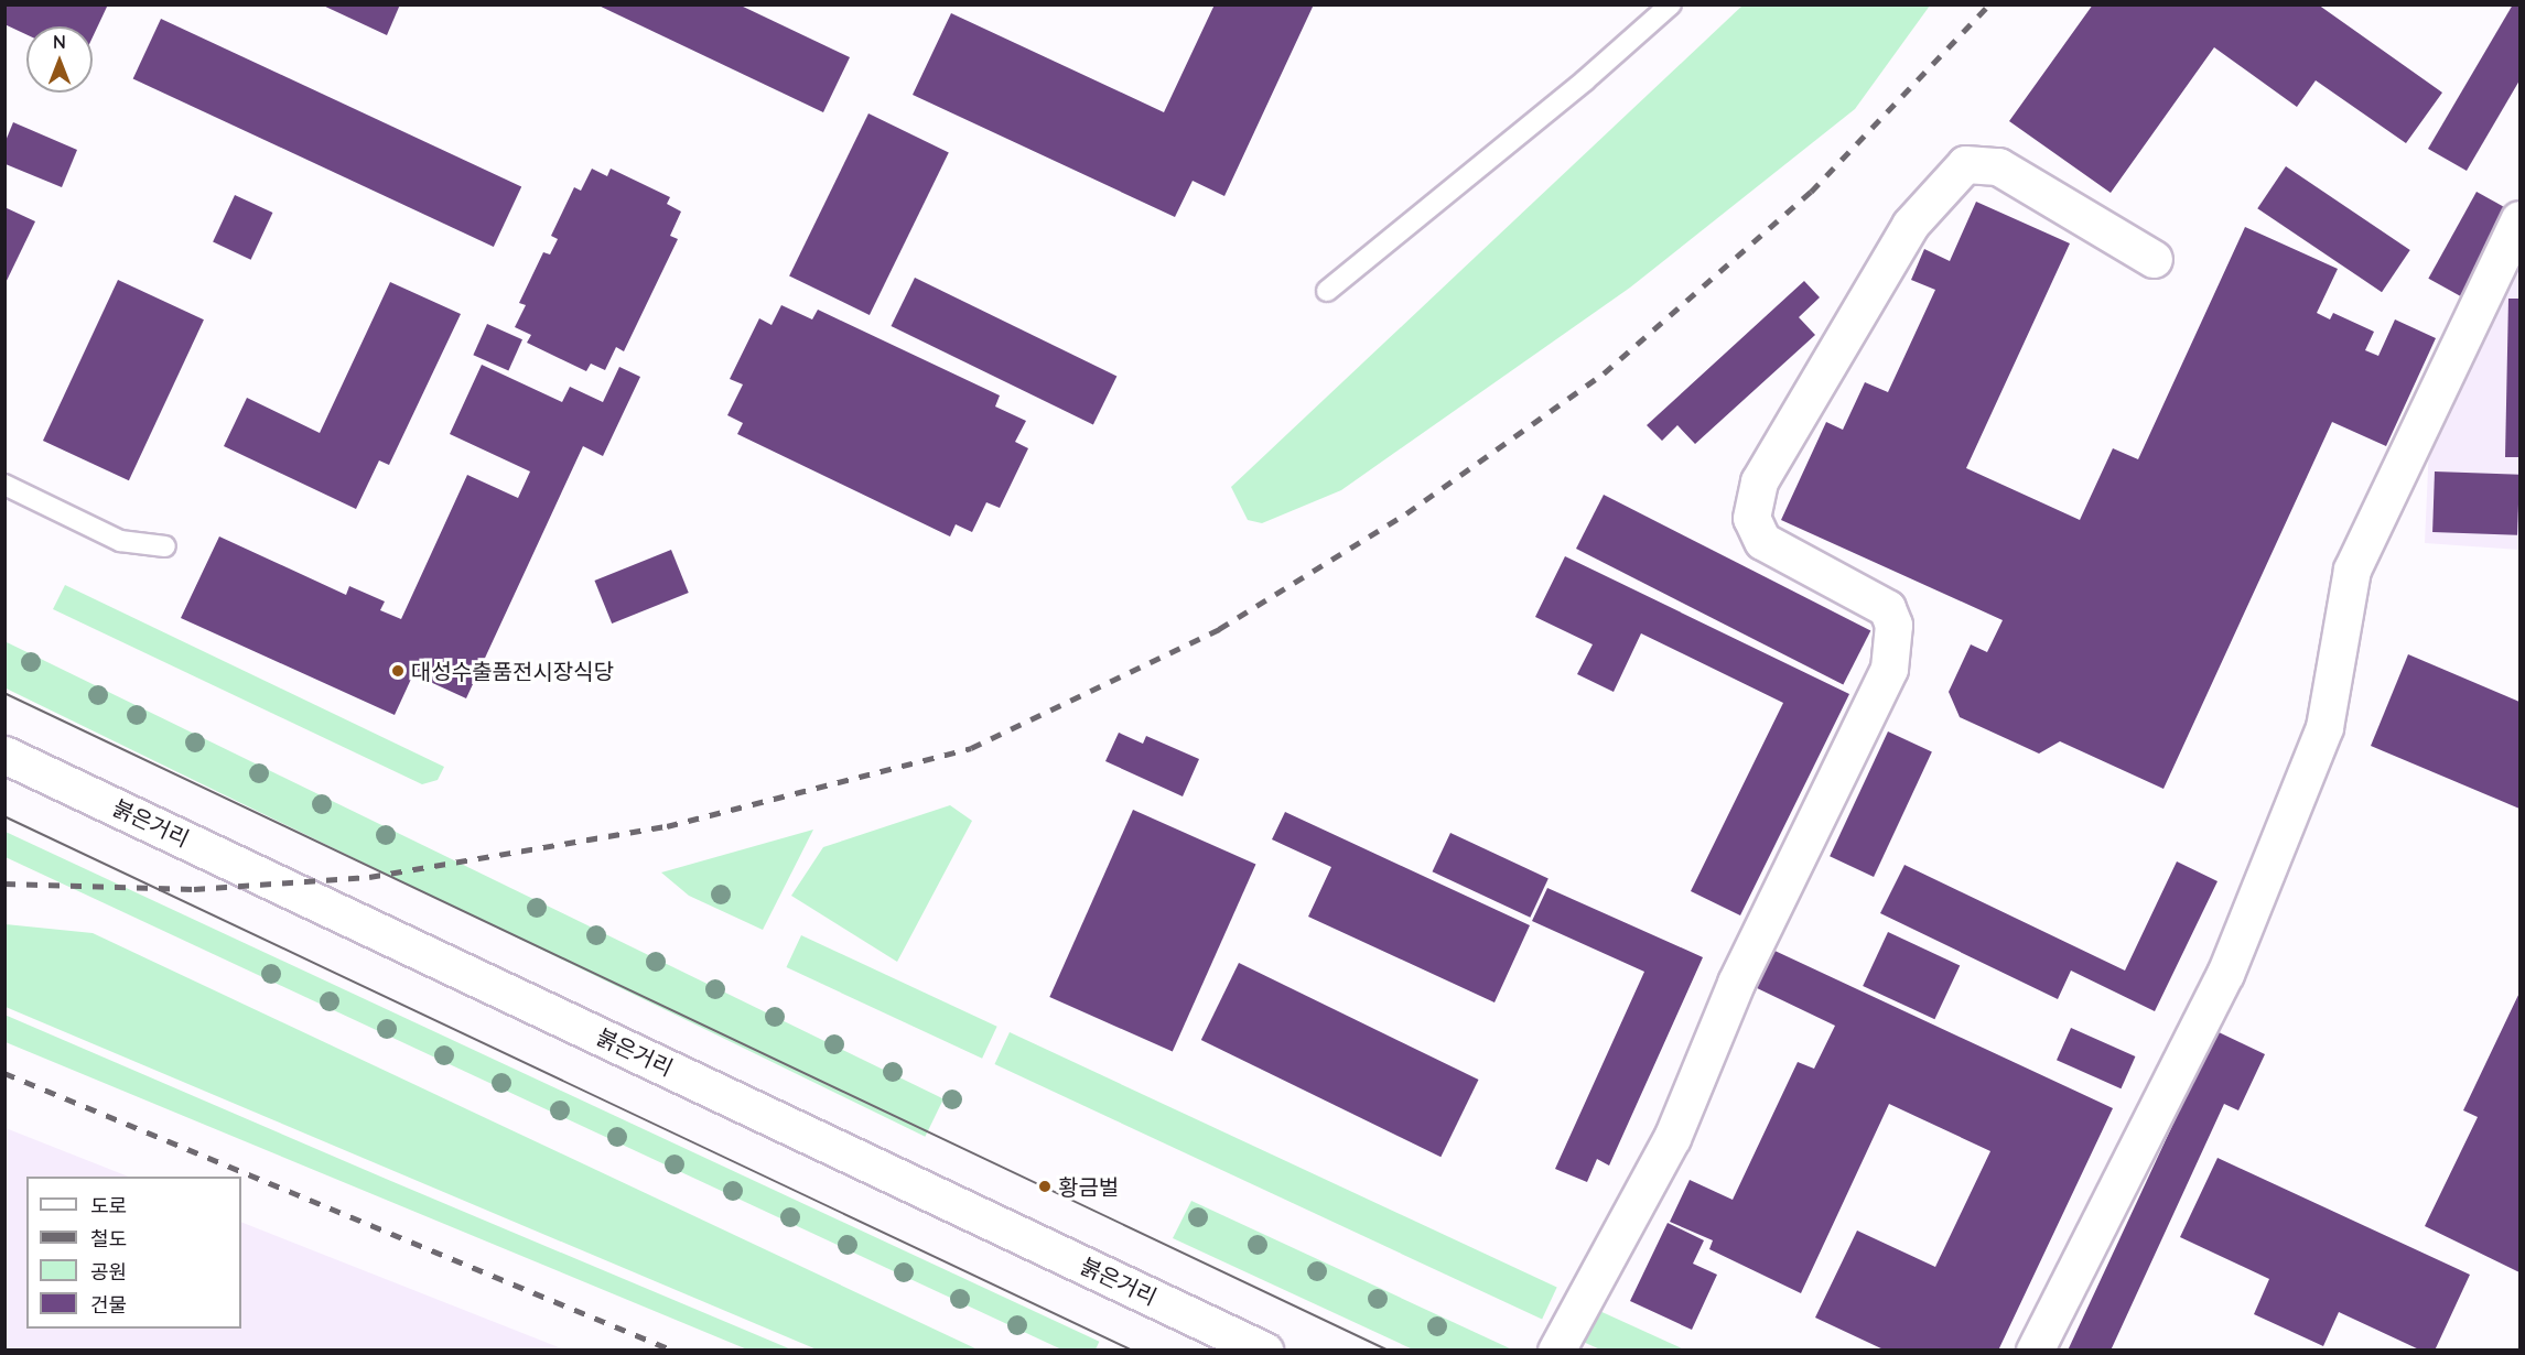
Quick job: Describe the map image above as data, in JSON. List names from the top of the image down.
{
  "streets": {
    "street": ["붉은거리"]
  },
  "places": ["대성수출품전시장식당", "황금벌"],
  "legend": [
    "도로",
    "철도",
    "공원",
    "건물"
  ],
  "north": "top"
}
